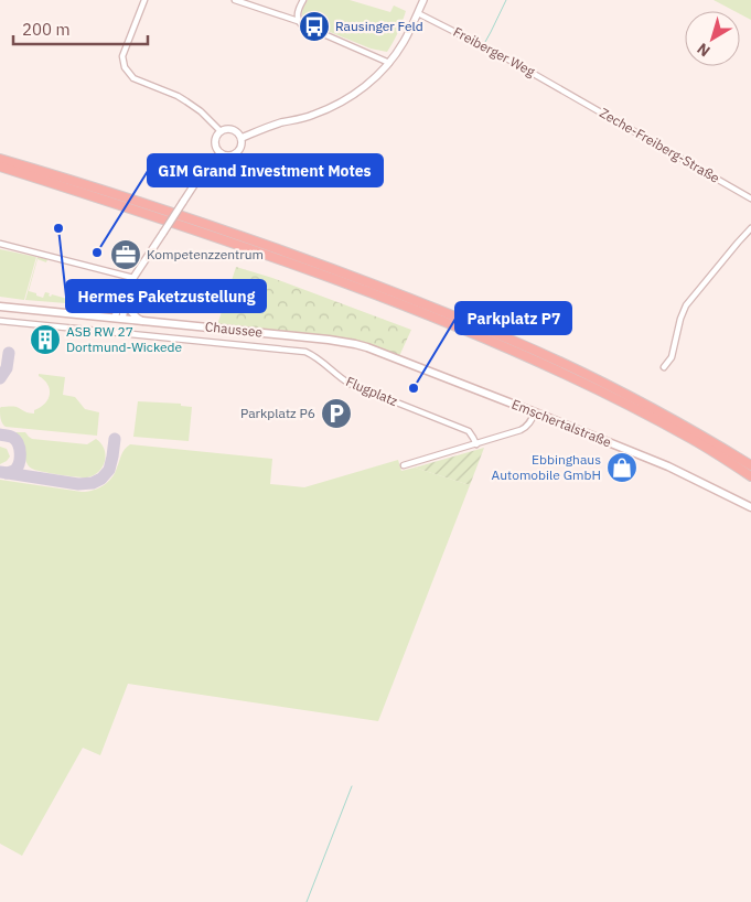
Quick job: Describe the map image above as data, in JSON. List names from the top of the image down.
{
  "streets": {
    "main road": ["Chaussee", "Emschertalstraße"],
    "street": ["Freiberger Weg", "Zeche-Freiberg-Straße", "Flugplatz"]
  },
  "crossings": [
    ["Freiberger Weg", "Zeche-Freiberg-Straße"],
    ["Chaussee", "Emschertalstraße"]
  ],
  "places": {
    "bus stop": ["Rausinger Feld"],
    "other": ["Hermes Paketzustellung", "GIM Grand Investment Motes", "Parkplatz P7"],
    "office": ["Kompetenzzentrum"],
    "building": ["ASB RW 27 Dortmund-Wickede"],
    "parking": ["Parkplatz P6"],
    "shop": ["Ebbinghaus Automobile GmbH"]
  },
  "scale_bar": "200 m",
  "north": "bottom left"
}
